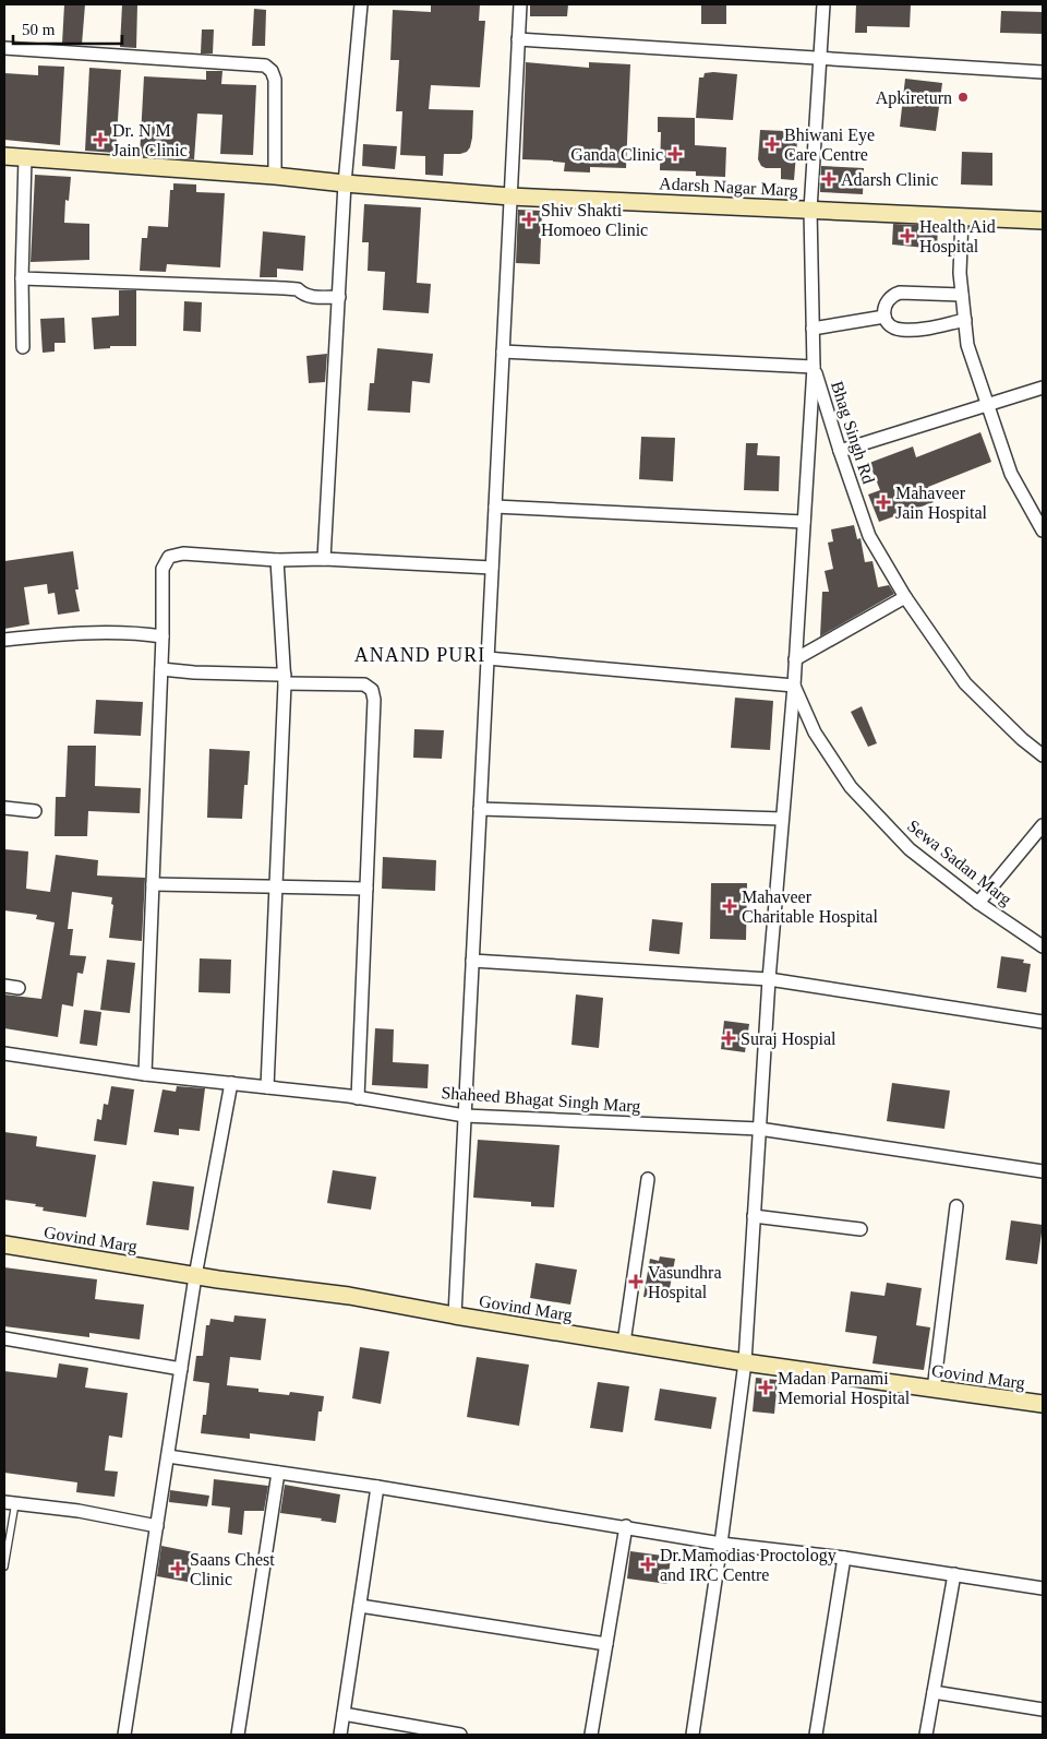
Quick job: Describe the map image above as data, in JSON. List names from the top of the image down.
{
  "streets": {
    "street": [
      "Adarsh Nagar Marg",
      "Bhag Singh Rd",
      "Sewa Sadan Marg",
      "Shaheed Bhagat Singh Marg",
      "Govind Marg"
    ]
  },
  "districts": ["ANAND PURI"],
  "places": {
    "other": ["Apkireturn"],
    "health": [
      "Dr. N M Jain Clinic",
      "Bhiwani Eye Care Centre",
      "Ganda Clinic",
      "Adarsh Clinic",
      "Shiv Shakti Homoeo Clinic",
      "Health Aid Hospital",
      "Mahaveer Jain Hospital",
      "Mahaveer Charitable Hospital",
      "Suraj Hospial",
      "Vasundhra Hospital",
      "Madan Parnami Memorial Hospital",
      "Dr.Mamodias Proctology and IRC Centre",
      "Saans Chest Clinic"
    ]
  },
  "scale_bar": "50 m"
}
